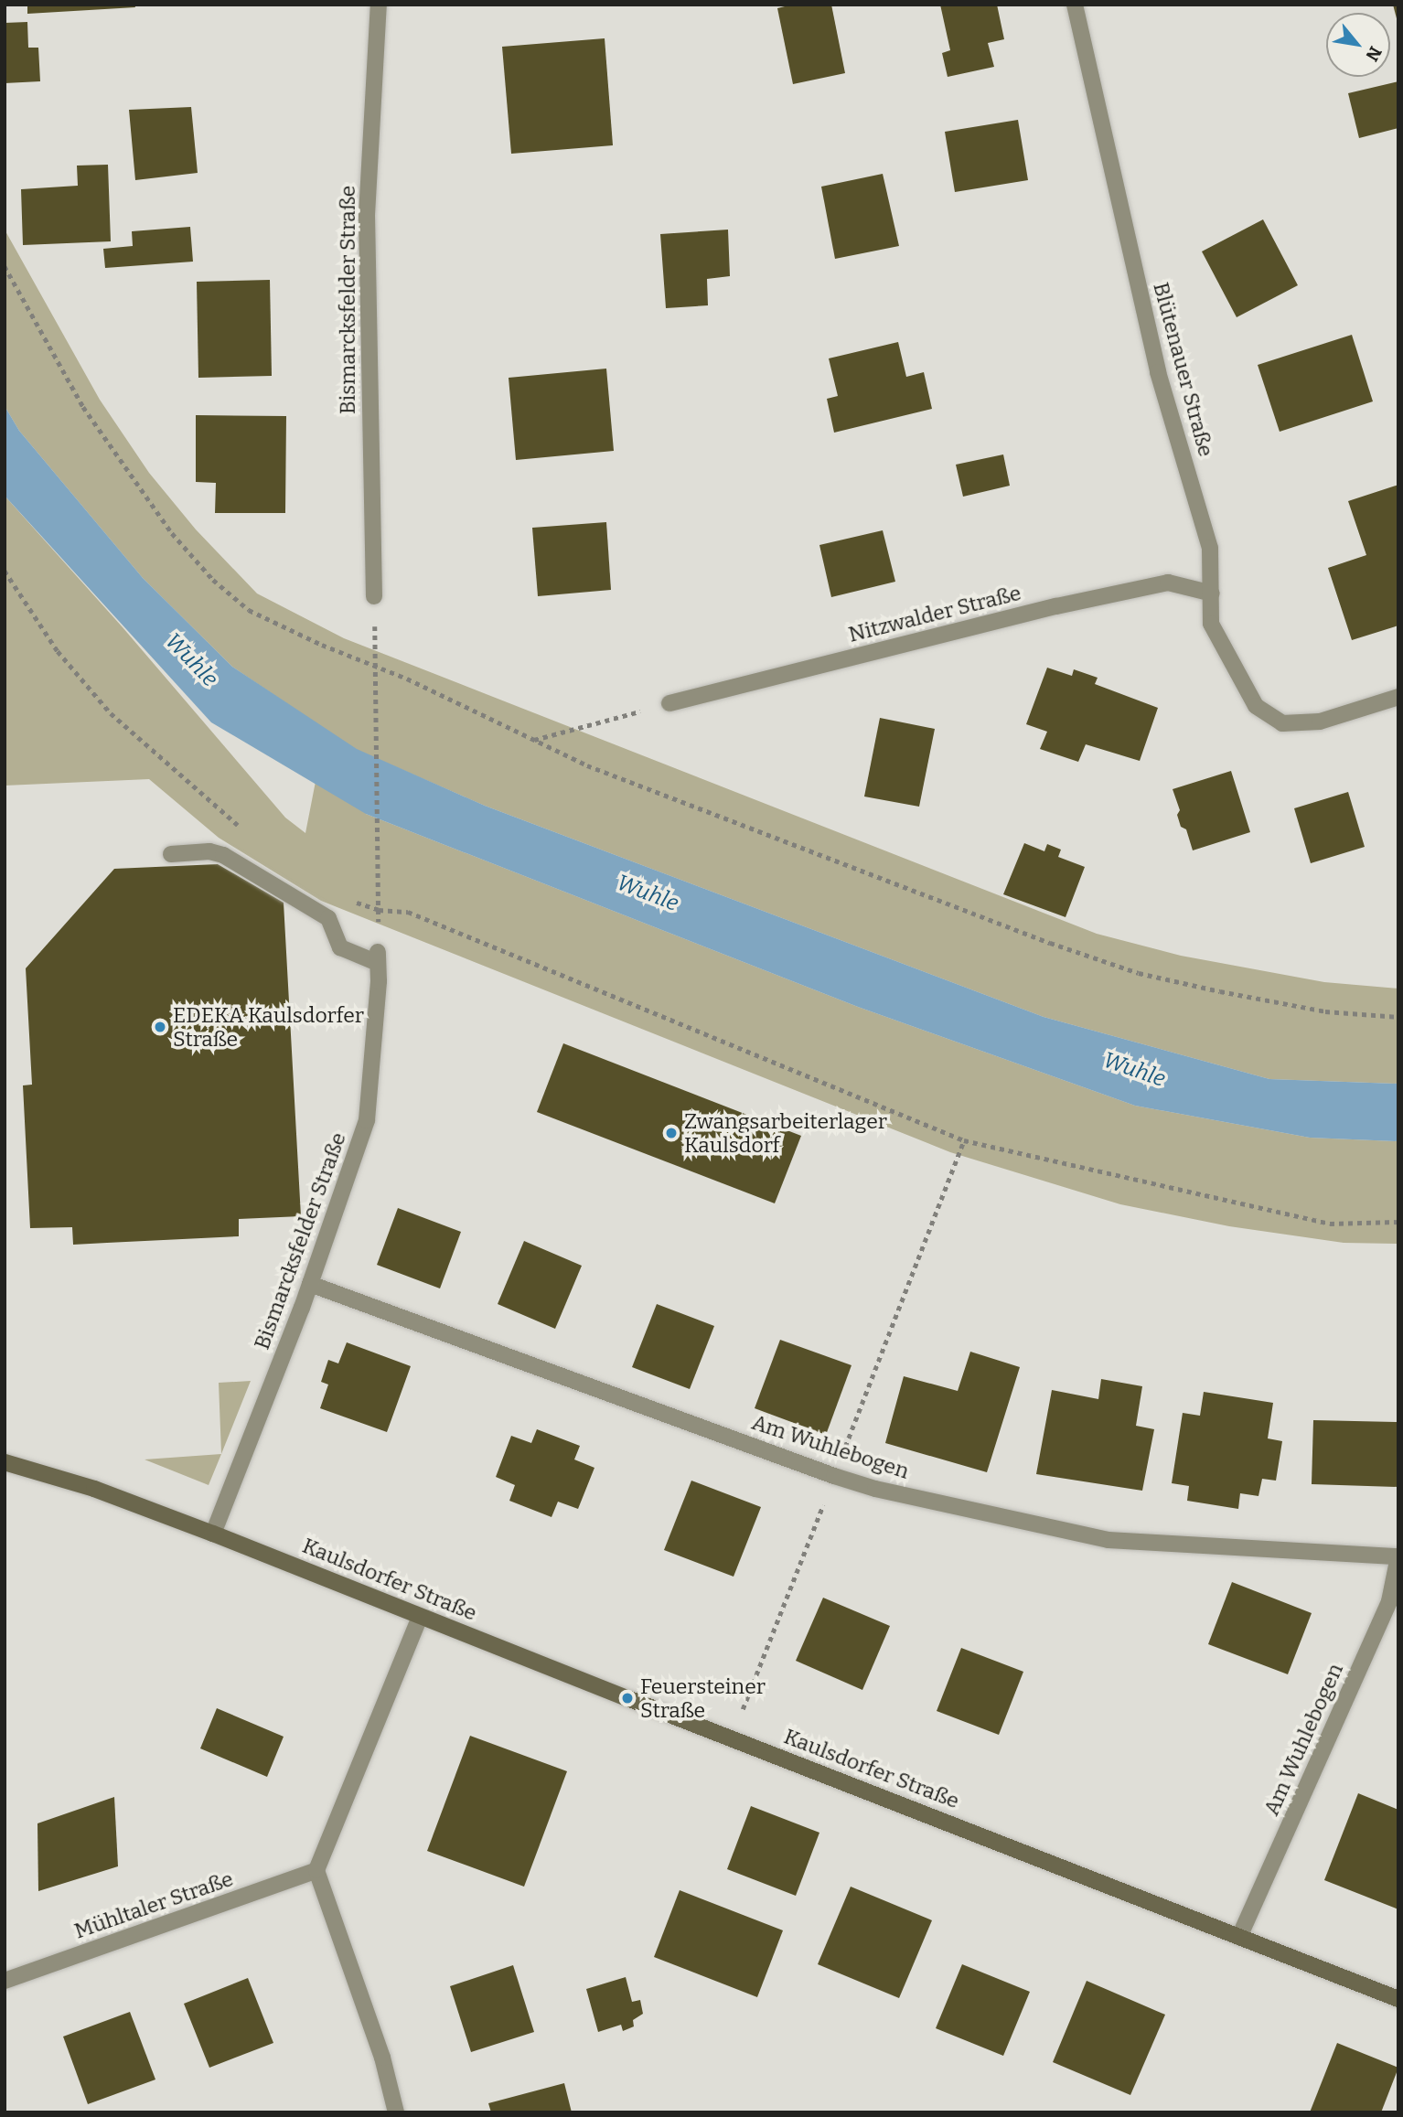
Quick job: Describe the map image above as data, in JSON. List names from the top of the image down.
{
  "streets": {
    "main road": ["Kaulsdorfer Straße"],
    "street": [
      "Bismarcksfelder Straße",
      "Blütenauer Straße",
      "Nitzwalder Straße",
      "Am Wuhlebogen",
      "Mühltaler Straße"
    ]
  },
  "crossings": [
    ["Bismarcksfelder Straße", "Am Wuhlebogen"],
    ["Bismarcksfelder Straße", "Kaulsdorfer Straße"],
    ["Blütenauer Straße", "Nitzwalder Straße"],
    ["Am Wuhlebogen", "Kaulsdorfer Straße"]
  ],
  "water": ["Wuhle"],
  "places": ["EDEKA Kaulsdorfer Straße", "Zwangsarbeiterlager Kaulsdorf", "Feuersteiner Straße"],
  "north": "bottom right"
}
